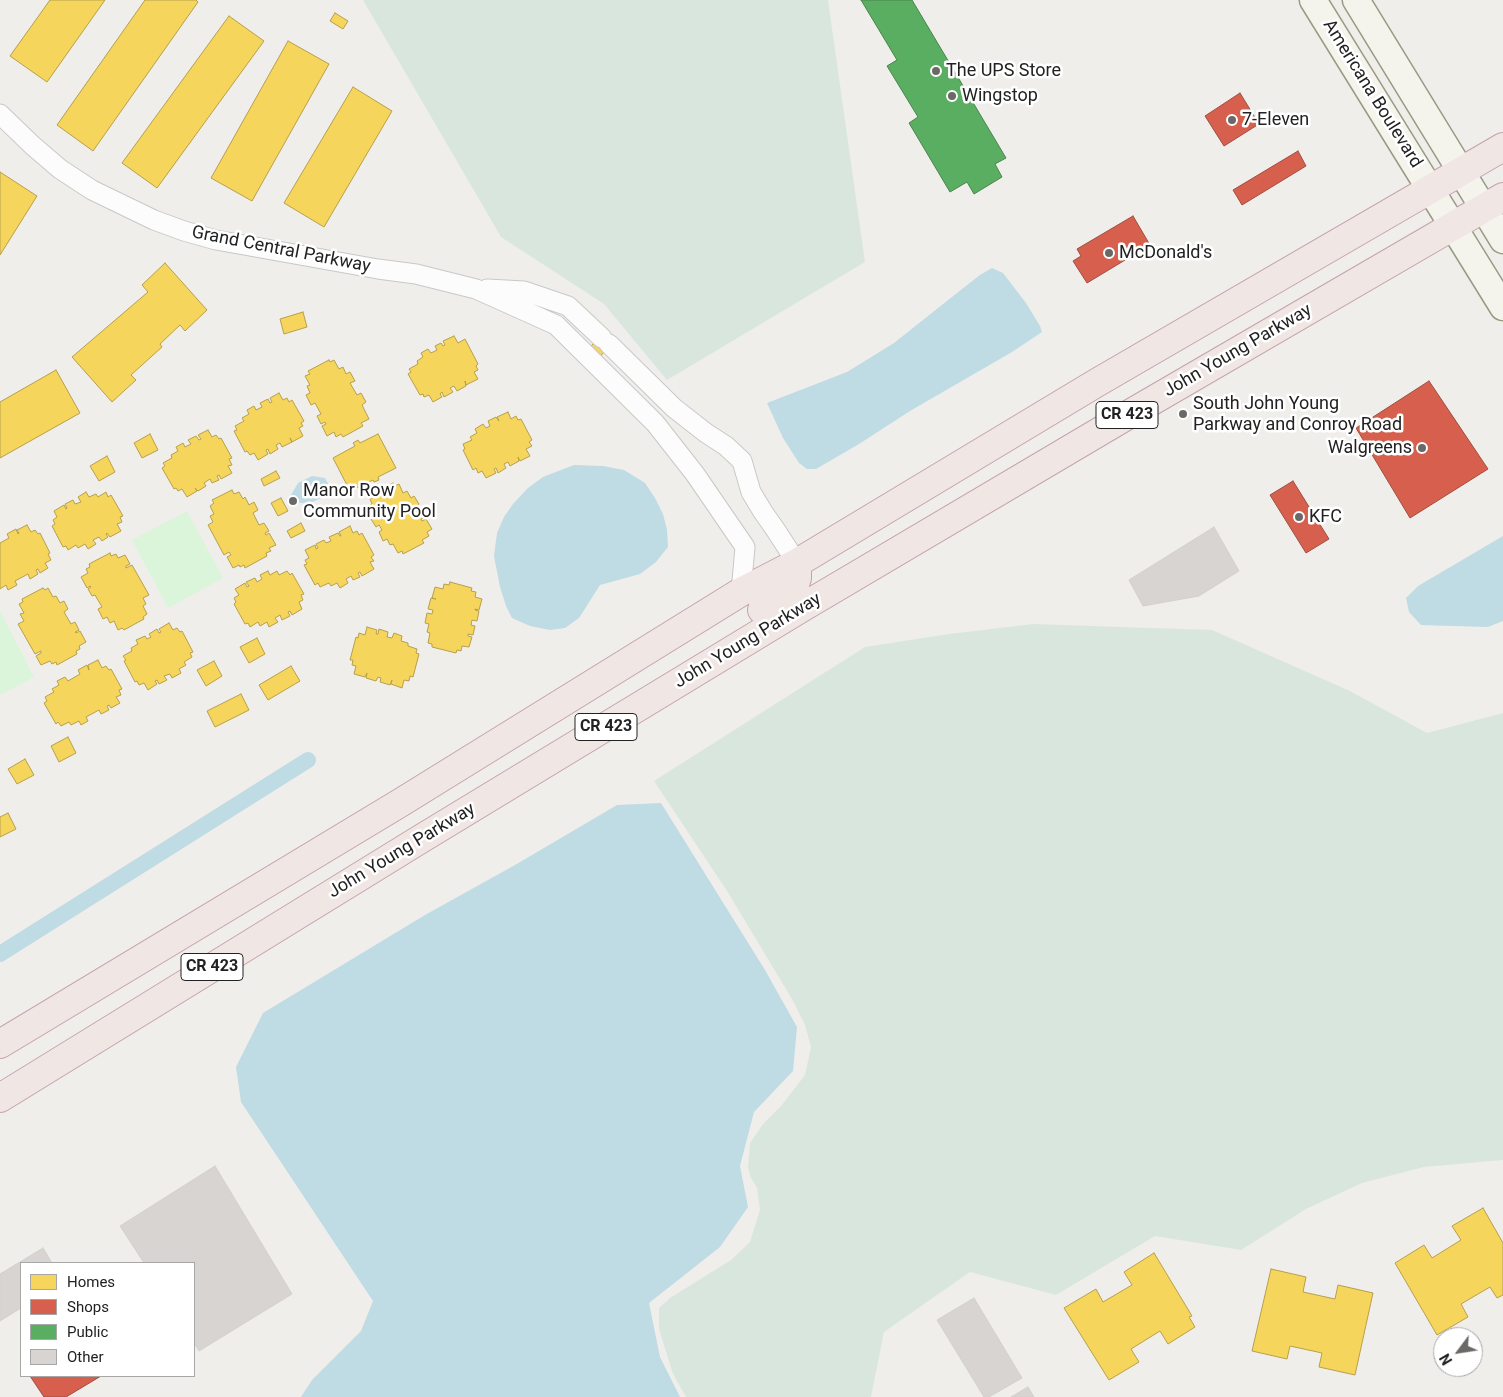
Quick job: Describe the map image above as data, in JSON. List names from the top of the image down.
{
  "streets": {
    "highway": ["John Young Parkway", "CR 423"],
    "main road": ["Americana Boulevard"],
    "street": ["Grand Central Parkway"]
  },
  "crossings": [
    ["Americana Boulevard", "John Young Parkway"],
    ["Americana Boulevard", "CR 423"],
    ["Grand Central Parkway", "CR 423"]
  ],
  "places": [
    "The UPS Store",
    "Wingstop",
    "7-Eleven",
    "McDonald's",
    "South John Young Parkway and Conroy Road",
    "Walgreens",
    "Manor Row Community Pool",
    "KFC"
  ],
  "legend": [
    "Homes",
    "Shops",
    "Public",
    "Other"
  ],
  "north": "bottom left"
}
